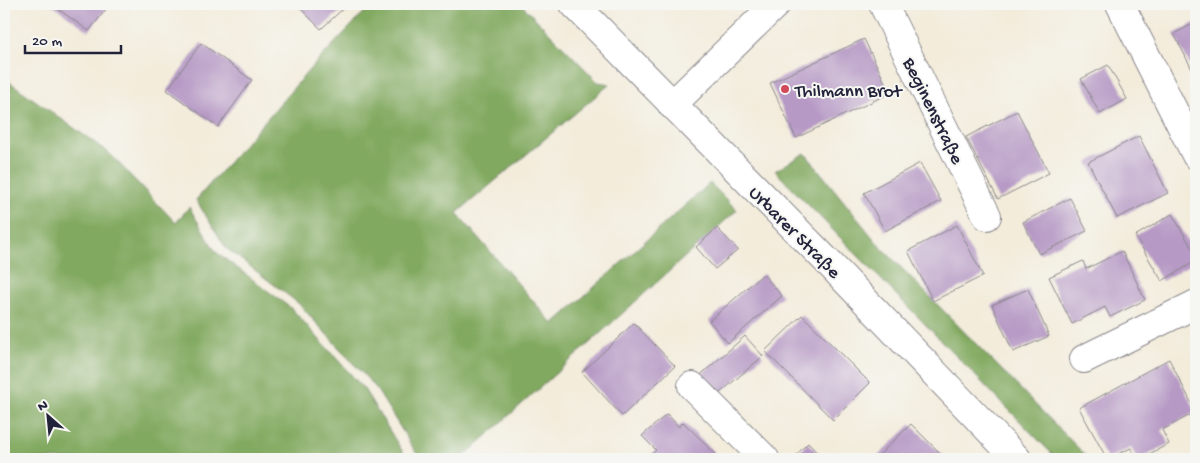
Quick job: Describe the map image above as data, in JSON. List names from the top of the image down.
{
  "streets": {
    "street": ["Beginenstraße", "Urbarer Straße"]
  },
  "places": ["Thilmann Brot"],
  "scale_bar": "20 m",
  "north": "top left"
}
